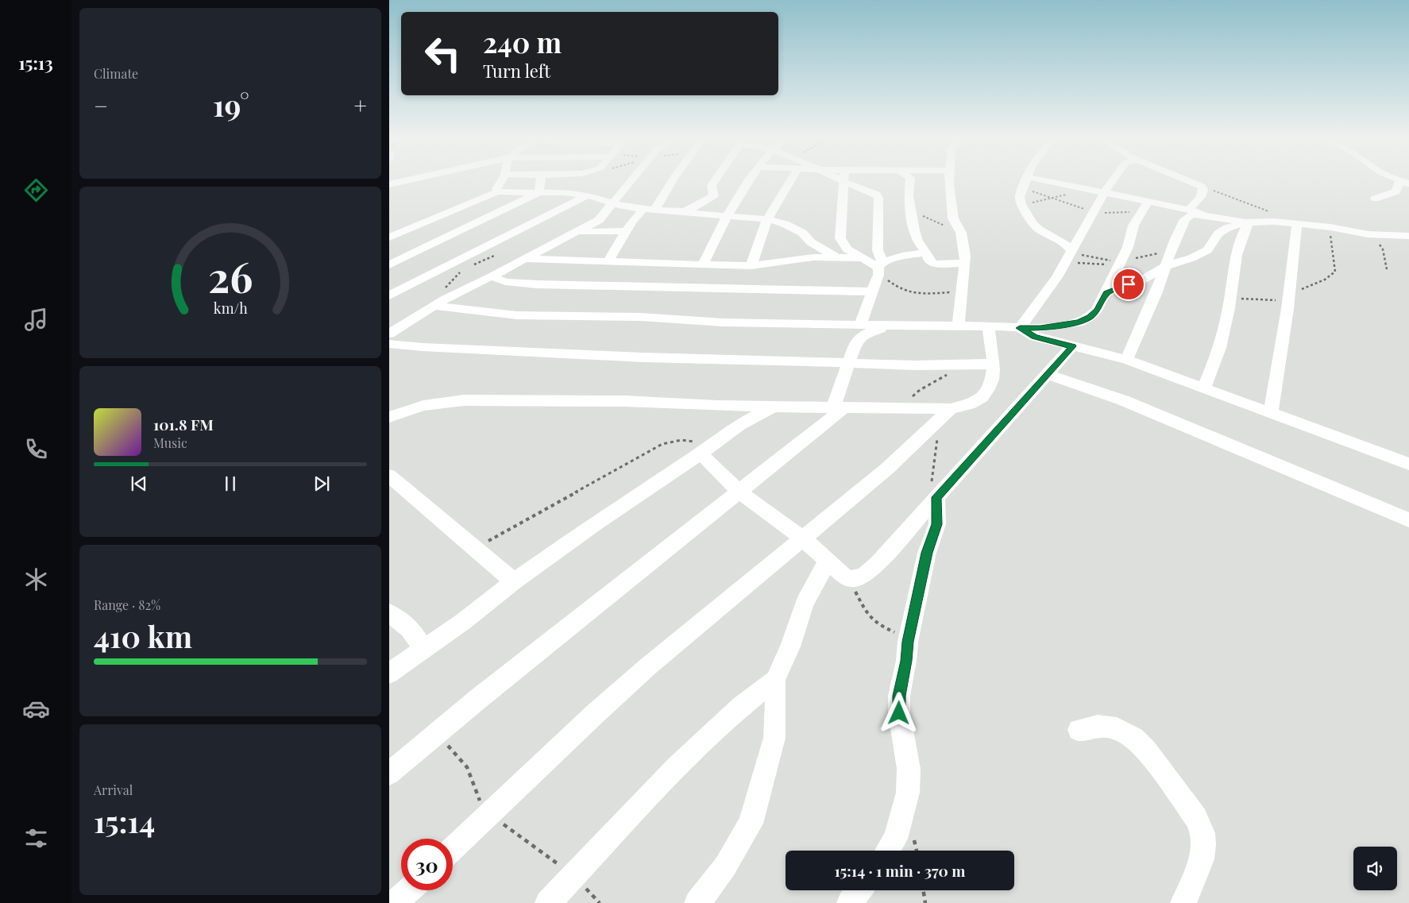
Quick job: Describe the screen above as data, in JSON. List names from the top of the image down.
{
  "page": {
    "tabs": "15:13",
    "tile": [
      "Climate",
      ["Range · 82%", "410 km"],
      ["Arrival", "15:14"]
    ],
    "turn": ["240 m", "Turn left"],
    "heat": ["−", "19°", "+"],
    "song": ["101.8 FM", "Music"],
    "limit": "30",
    "trip": "15:14 · 1 min · 370 m",
    "gauge": ["26", "km/h"]
  }
}
